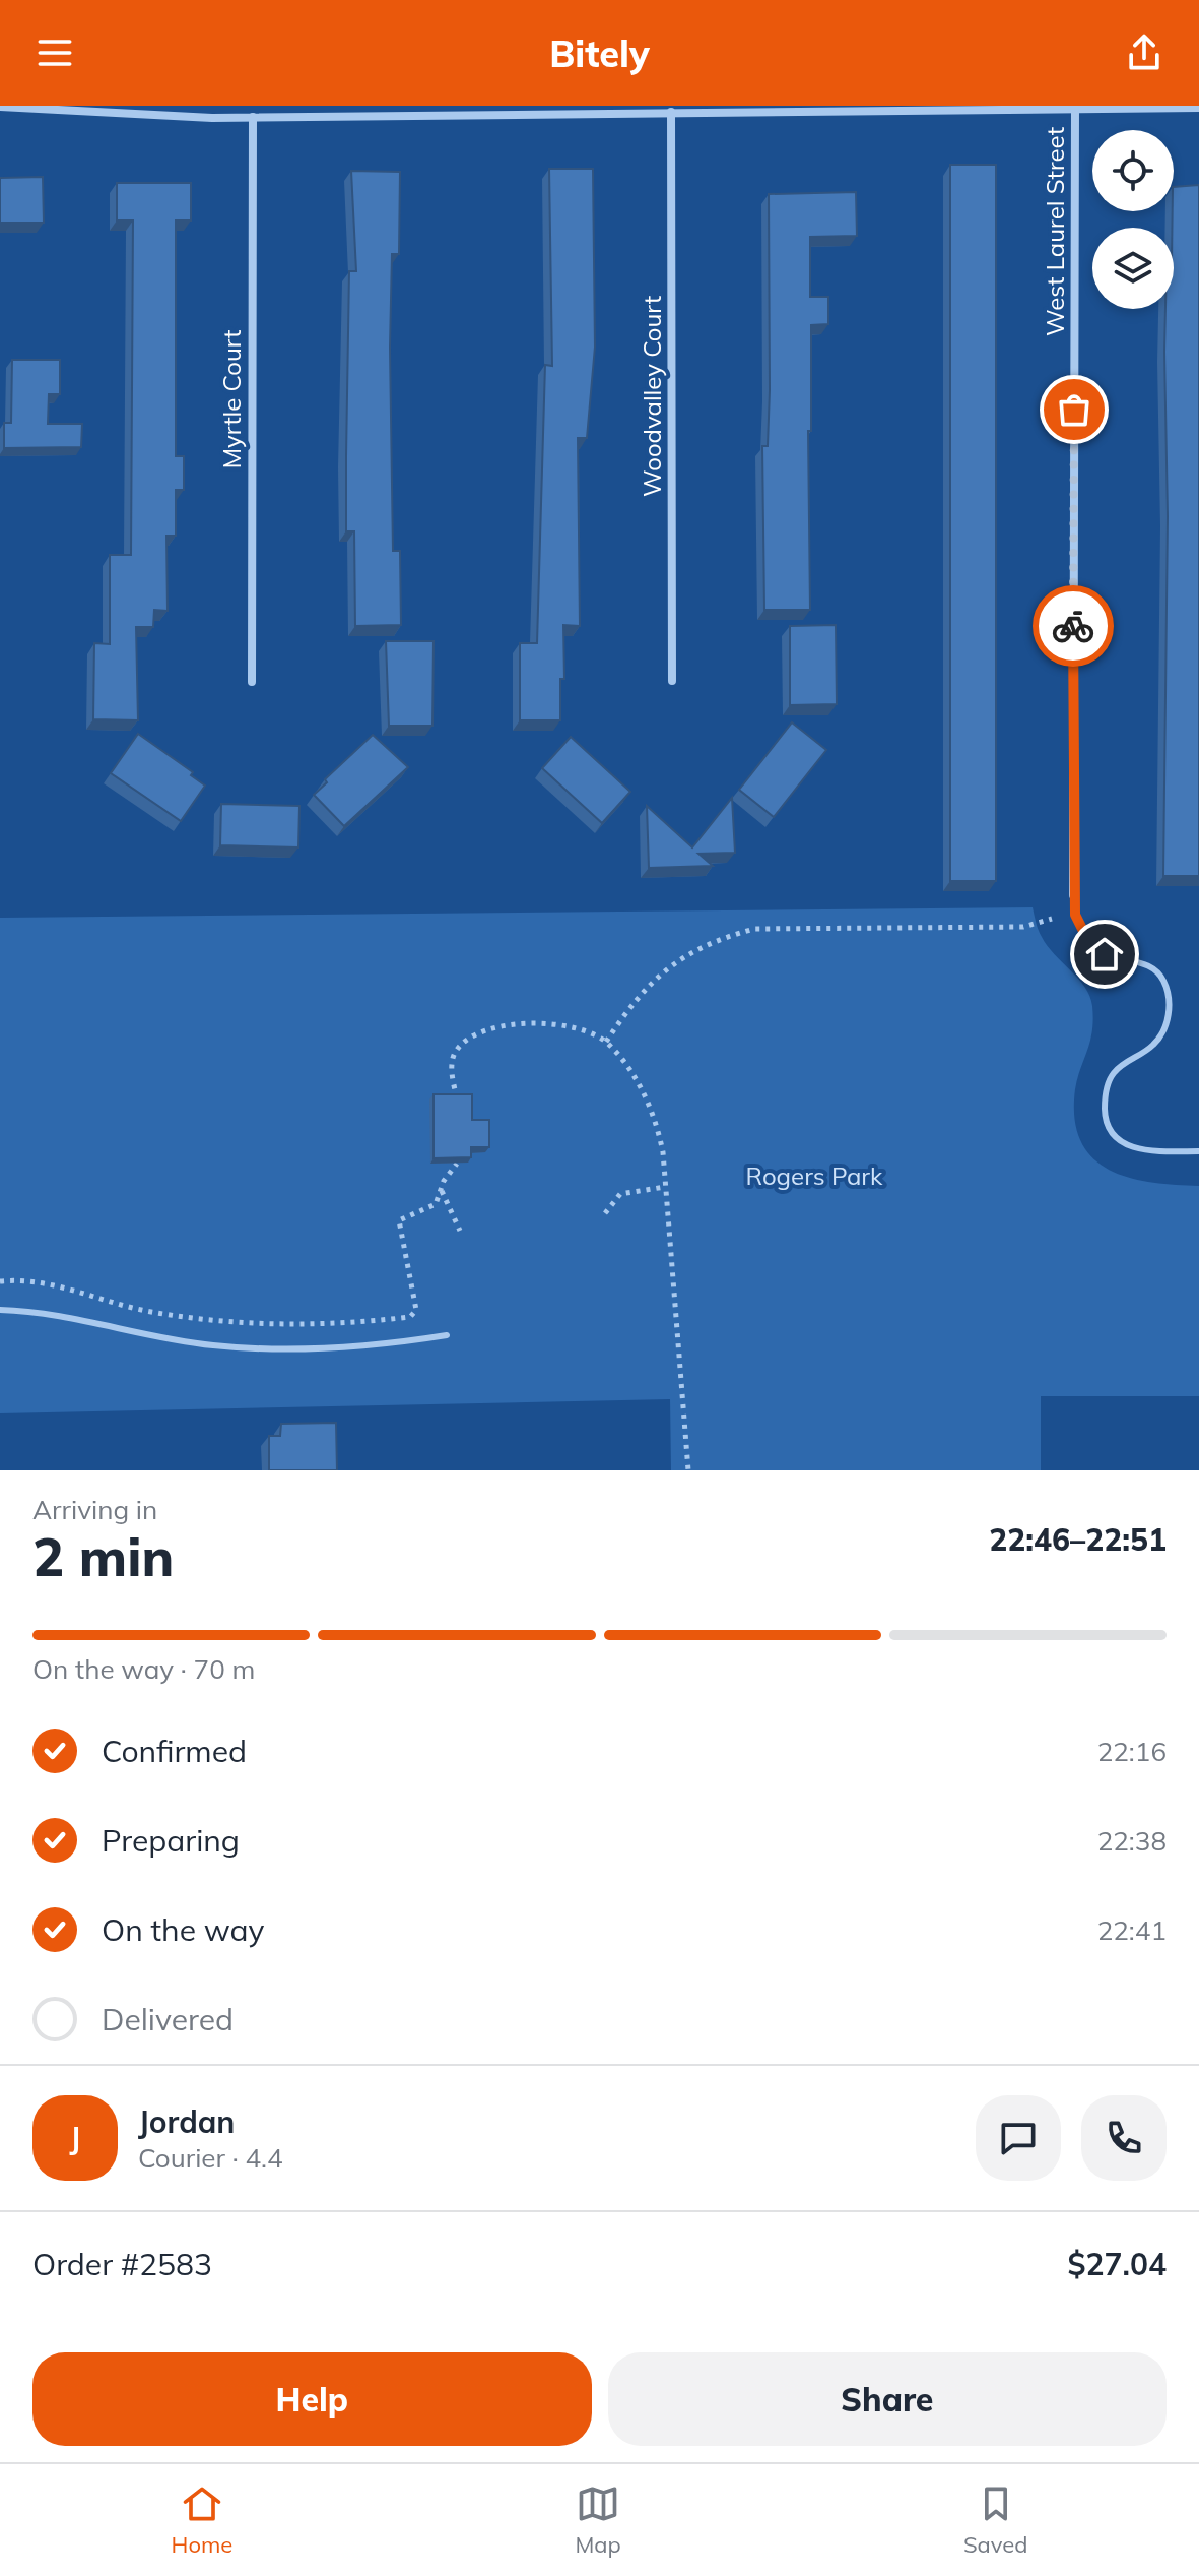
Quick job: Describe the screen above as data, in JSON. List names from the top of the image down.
{
  "streets": {
    "street": ["West Laurel Street", "Woodvalley Court", "Myrtle Court"]
  },
  "parks": ["Rogers Park"],
  "page": {
    "header": "Bitely",
    "heading": ["2 min", "Arriving in", "22:46–22:51"],
    "panel": [
      "Jordan",
      "Courier · 4.4",
      "Order #2583",
      "$27.04"
    ],
    "bar": "On the way · 70 m",
    "list": [
      ["Confirmed", "22:16"],
      ["Preparing", "22:38"],
      ["On the way", "22:41"],
      "Delivered"
    ],
    "round": "J",
    "buttons": ["Help", "Share"],
    "tabs": ["Home", "Map", "Saved"]
  }
}
